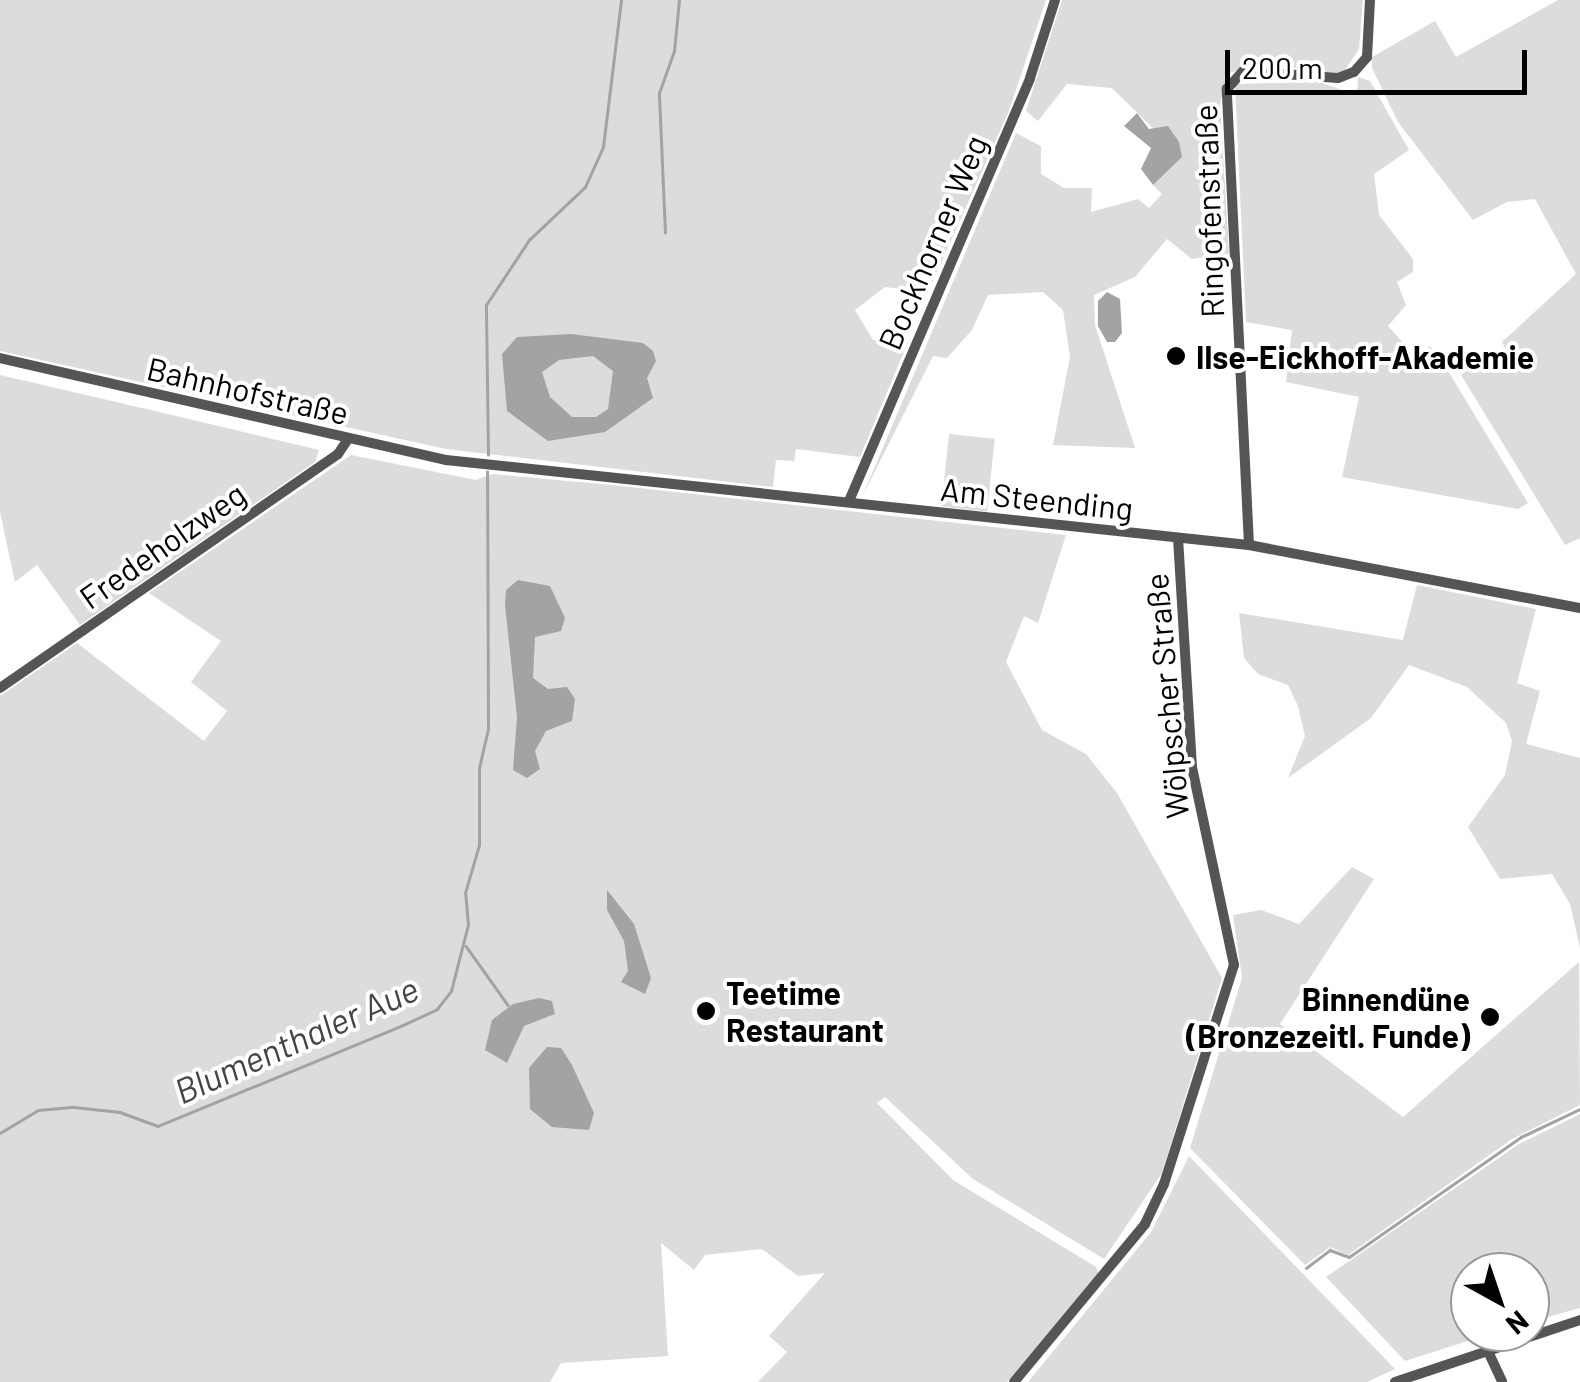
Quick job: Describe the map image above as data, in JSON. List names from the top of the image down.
{
  "streets": {
    "street": [
      "Ringofenstraße",
      "Bockhorner Weg",
      "Bahnhofstraße",
      "Am Steending",
      "Fredeholzweg",
      "Wölpscher Straße"
    ]
  },
  "crossings": [
    ["Ringofenstraße", "Am Steending"],
    ["Bockhorner Weg", "Am Steending"],
    ["Bahnhofstraße", "Am Steending"],
    ["Bahnhofstraße", "Fredeholzweg"],
    ["Am Steending", "Wölpscher Straße"]
  ],
  "water": ["Blumenthaler Aue"],
  "places": ["Ilse-Eickhoff-Akademie", "Teetime Restaurant", "Binnendüne (Bronzezeitl. Funde)"],
  "scale_bar": "200 m",
  "north": "bottom right"
}
